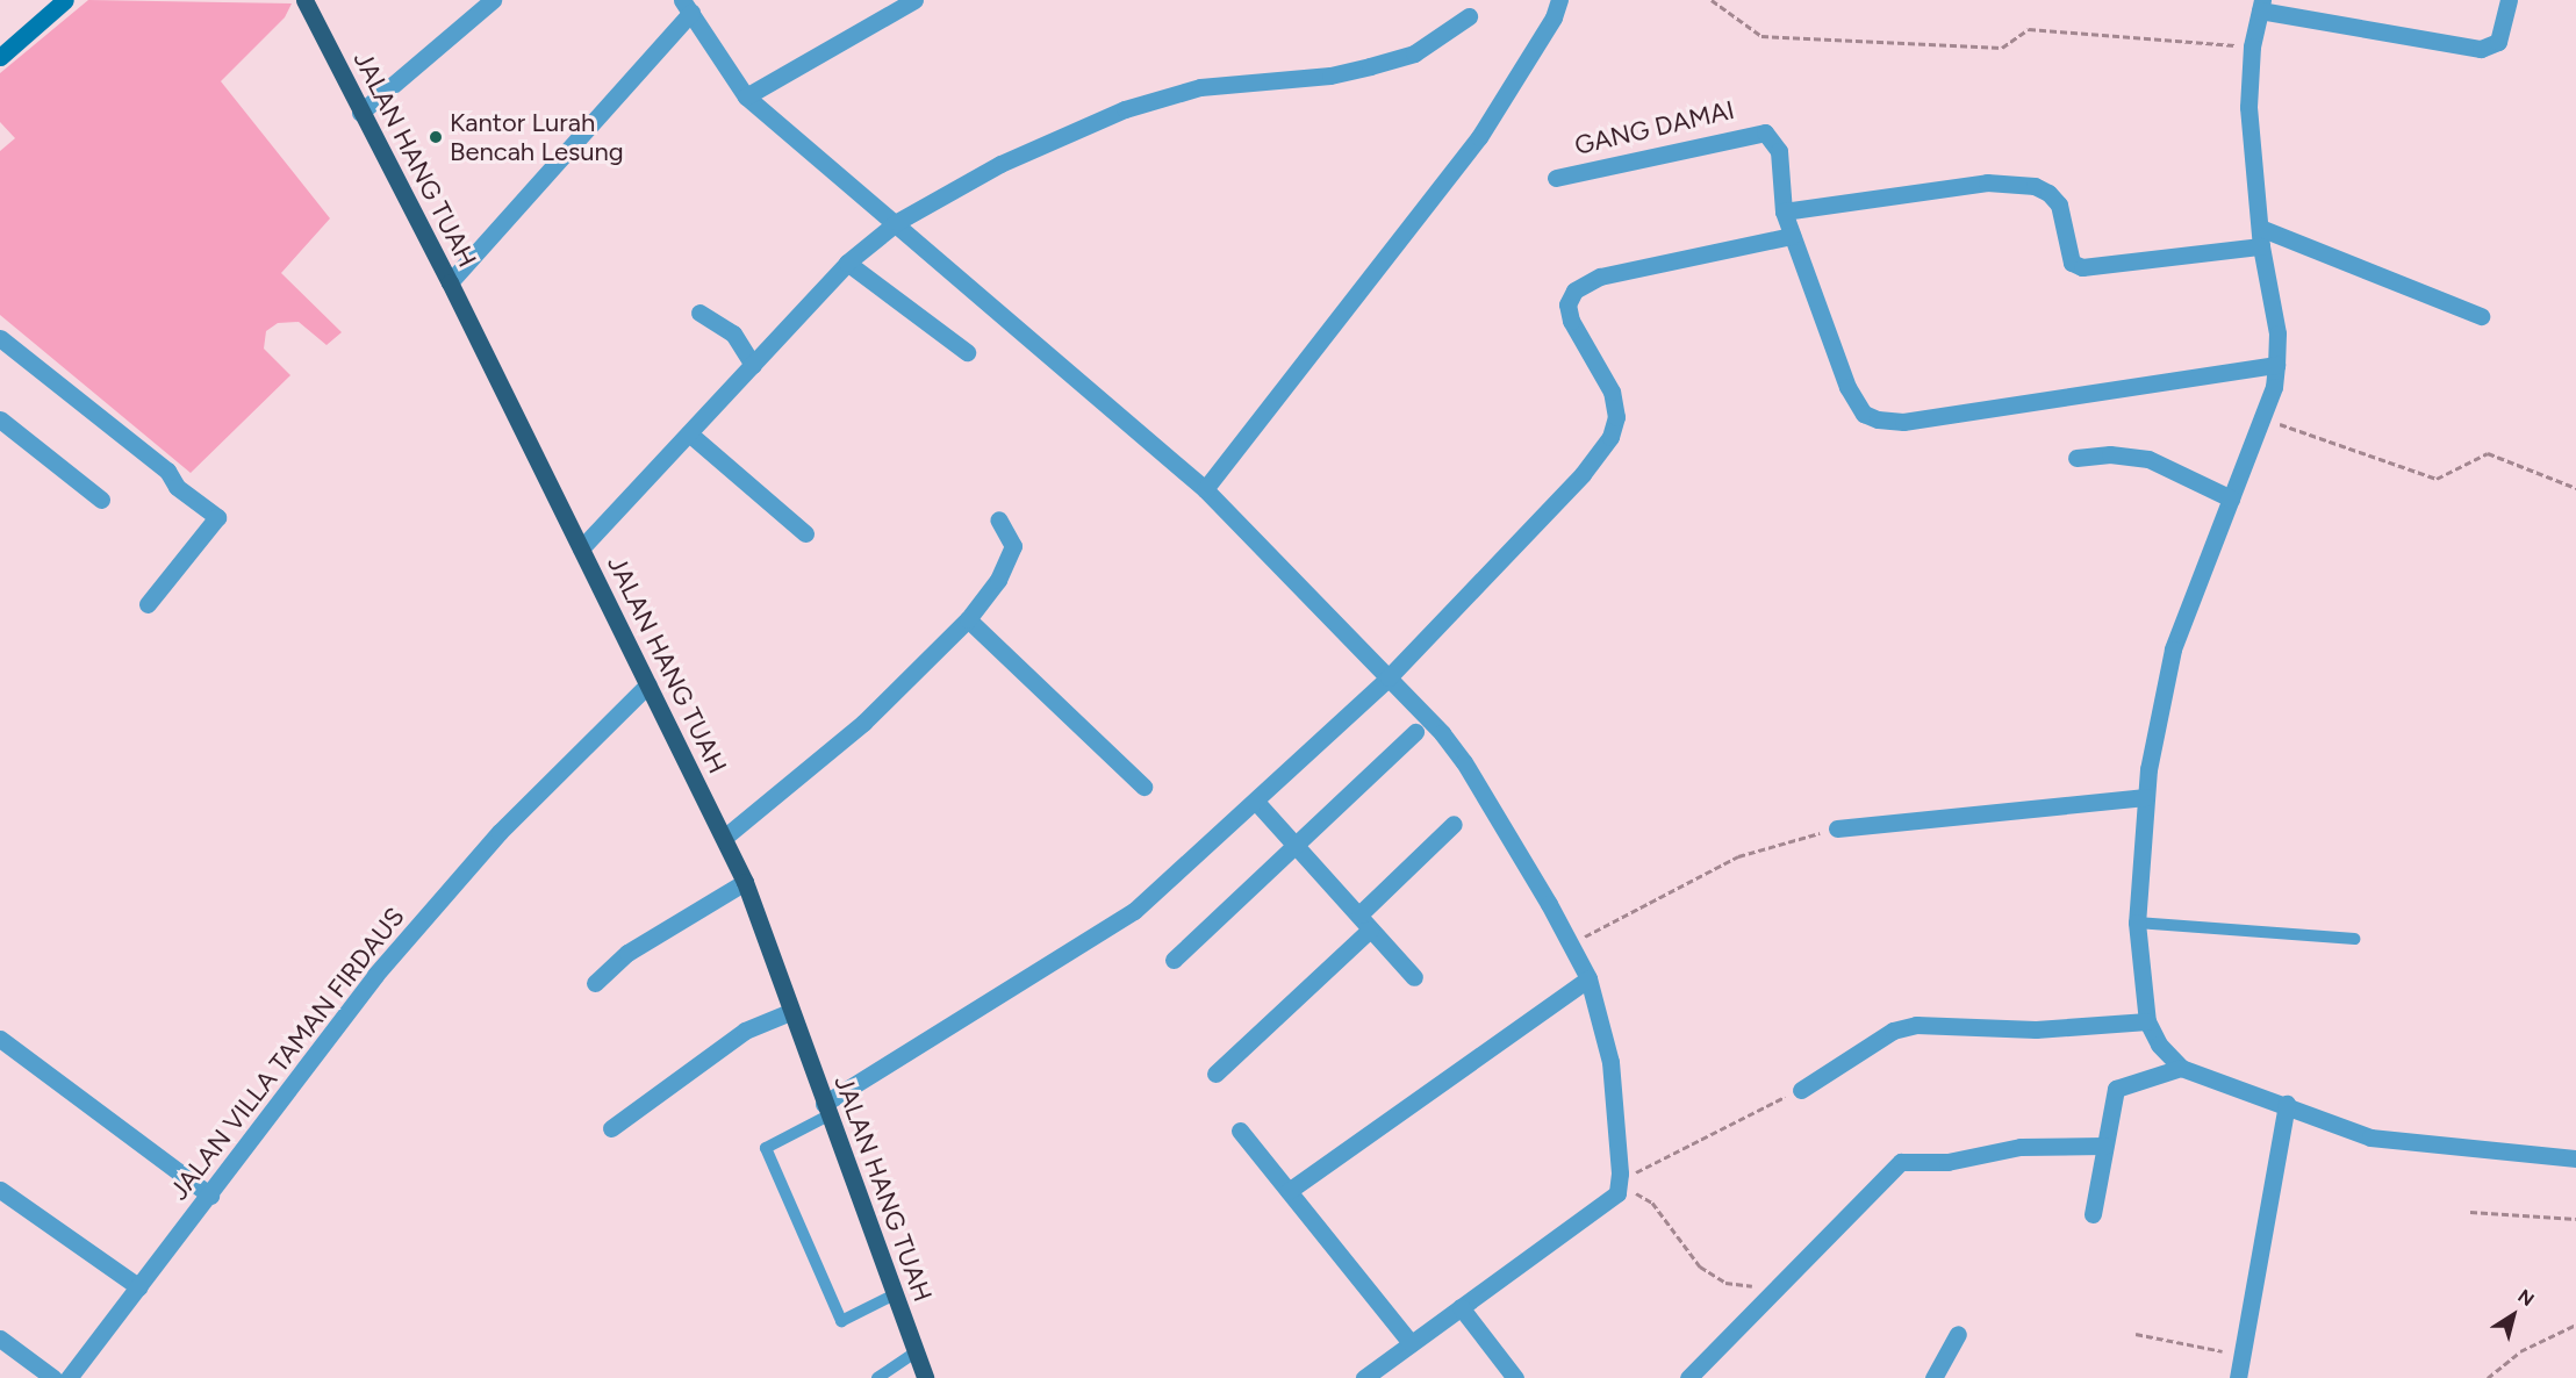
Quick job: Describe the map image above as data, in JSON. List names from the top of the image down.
{
  "streets": {
    "main road": ["JALAN HANG TUAH"],
    "street": ["GANG DAMAI", "JALAN VILLA TAMAN FIRDAUS"]
  },
  "crossings": [
    ["JALAN HANG TUAH", "JALAN VILLA TAMAN FIRDAUS"]
  ],
  "places": ["Kantor Lurah Bencah Lesung"],
  "north": "top right"
}
